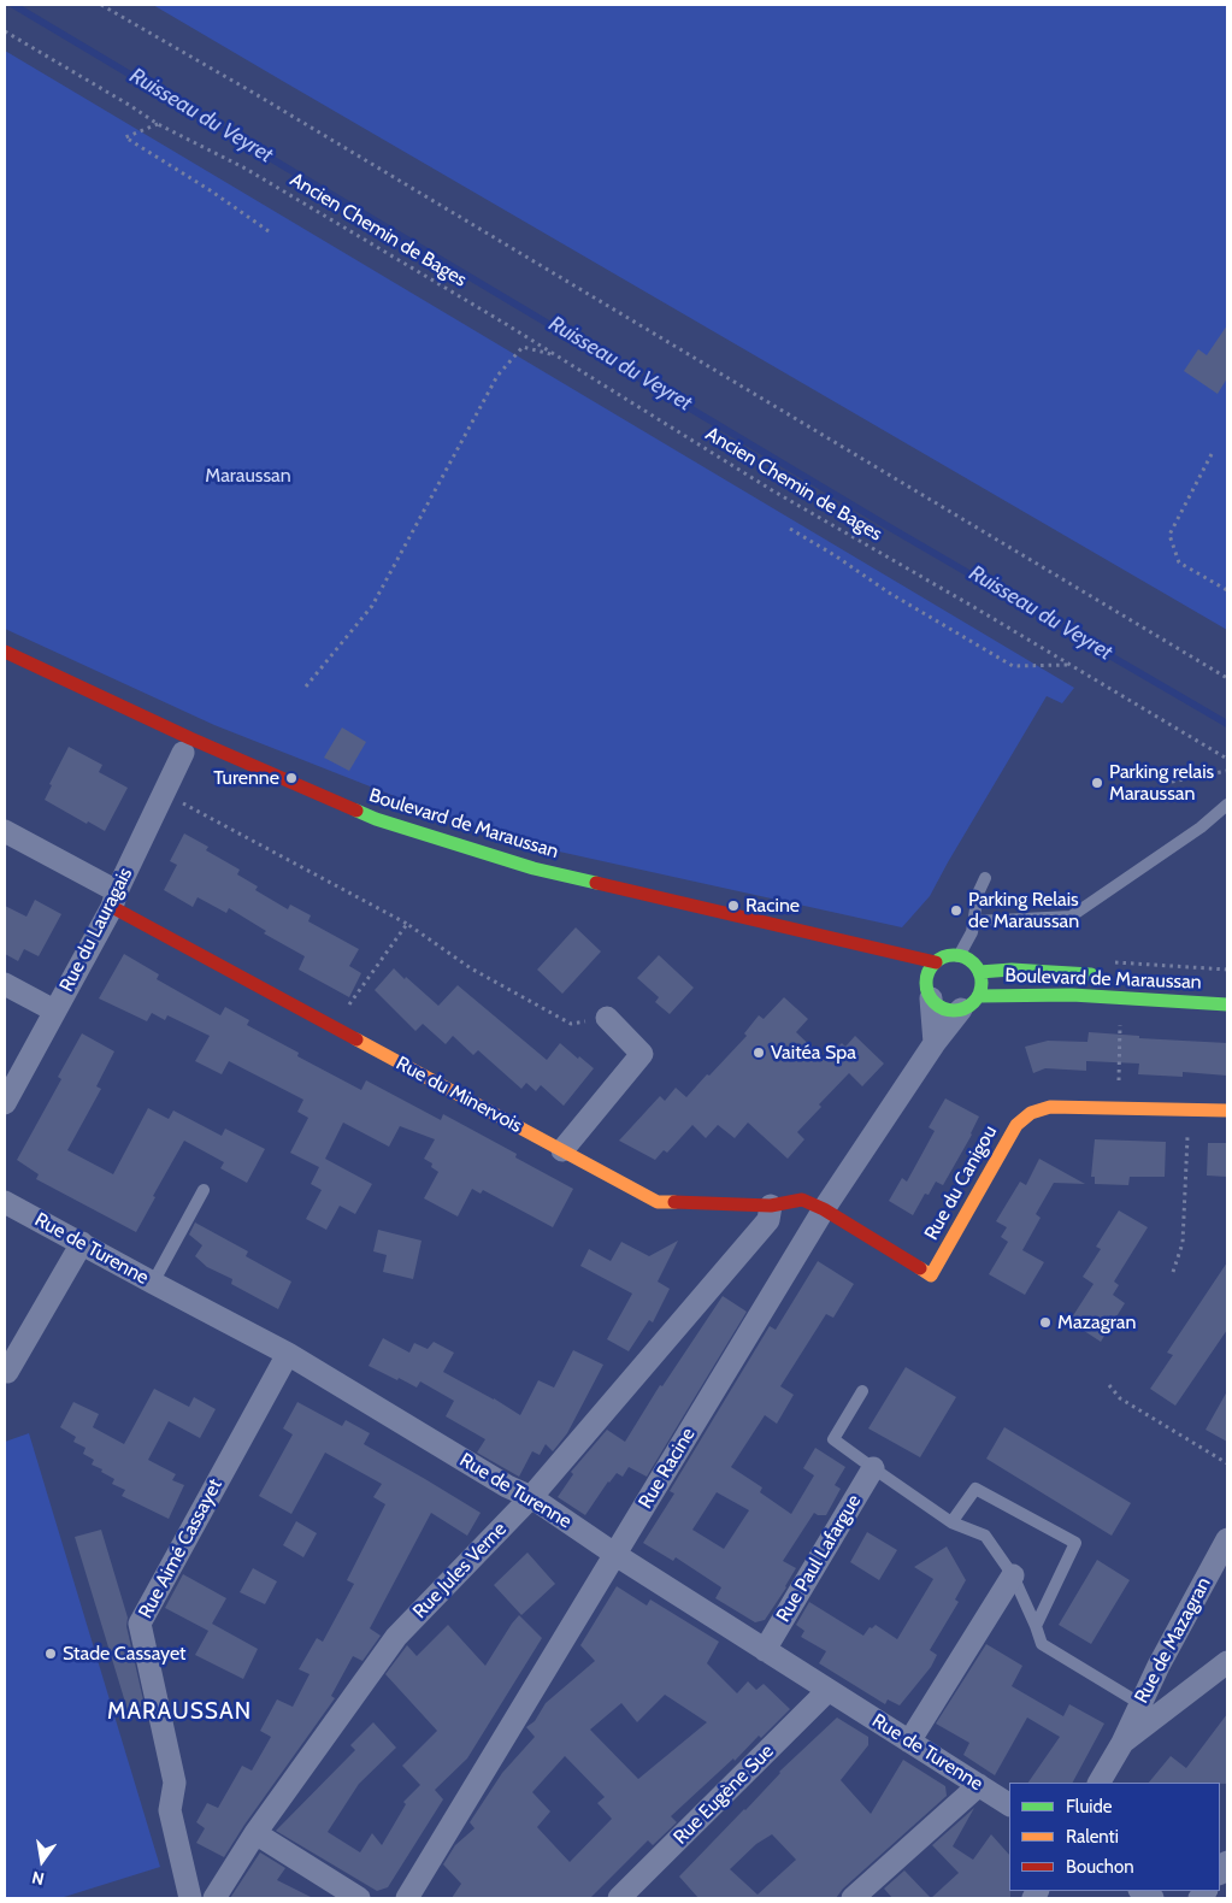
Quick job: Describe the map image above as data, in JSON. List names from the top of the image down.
{
  "streets": {
    "main road": ["Boulevard de Maraussan", "Rue du Minervois", "Rue du Canigou"],
    "street": [
      "Rue du Lauragais",
      "Rue de Turenne",
      "Rue Racine",
      "Rue Aimé Cassayet",
      "Rue Paul Lafargue",
      "Rue Jules Verne",
      "Rue de Mazagran",
      "Rue Eugène Sue"
    ],
    "path": ["Ancien Chemin de Bages"]
  },
  "crossings": [
    ["Boulevard de Maraussan", "Rue Racine"],
    ["Rue du Lauragais", "Rue du Minervois"],
    ["Rue du Minervois", "Rue du Canigou"],
    ["Rue du Minervois", "Rue Racine"],
    ["Rue du Minervois", "Rue Jules Verne"],
    ["Rue du Canigou", "Rue Racine"],
    ["Rue de Turenne", "Rue Racine"],
    ["Rue de Turenne", "Rue Aimé Cassayet"],
    ["Rue de Turenne", "Rue Paul Lafargue"],
    ["Rue de Turenne", "Rue Jules Verne"],
    ["Rue de Turenne", "Rue Eugène Sue"]
  ],
  "districts": ["MARAUSSAN"],
  "water": ["Ruisseau du Veyret"],
  "parks": ["Maraussan"],
  "places": [
    "Turenne",
    "Parking relais Maraussan",
    "Racine",
    "Parking Relais de Maraussan",
    "Vaitéa Spa",
    "Mazagran",
    "Stade Cassayet"
  ],
  "legend": ["Fluide", "Ralenti", "Bouchon"],
  "north": "bottom"
}
